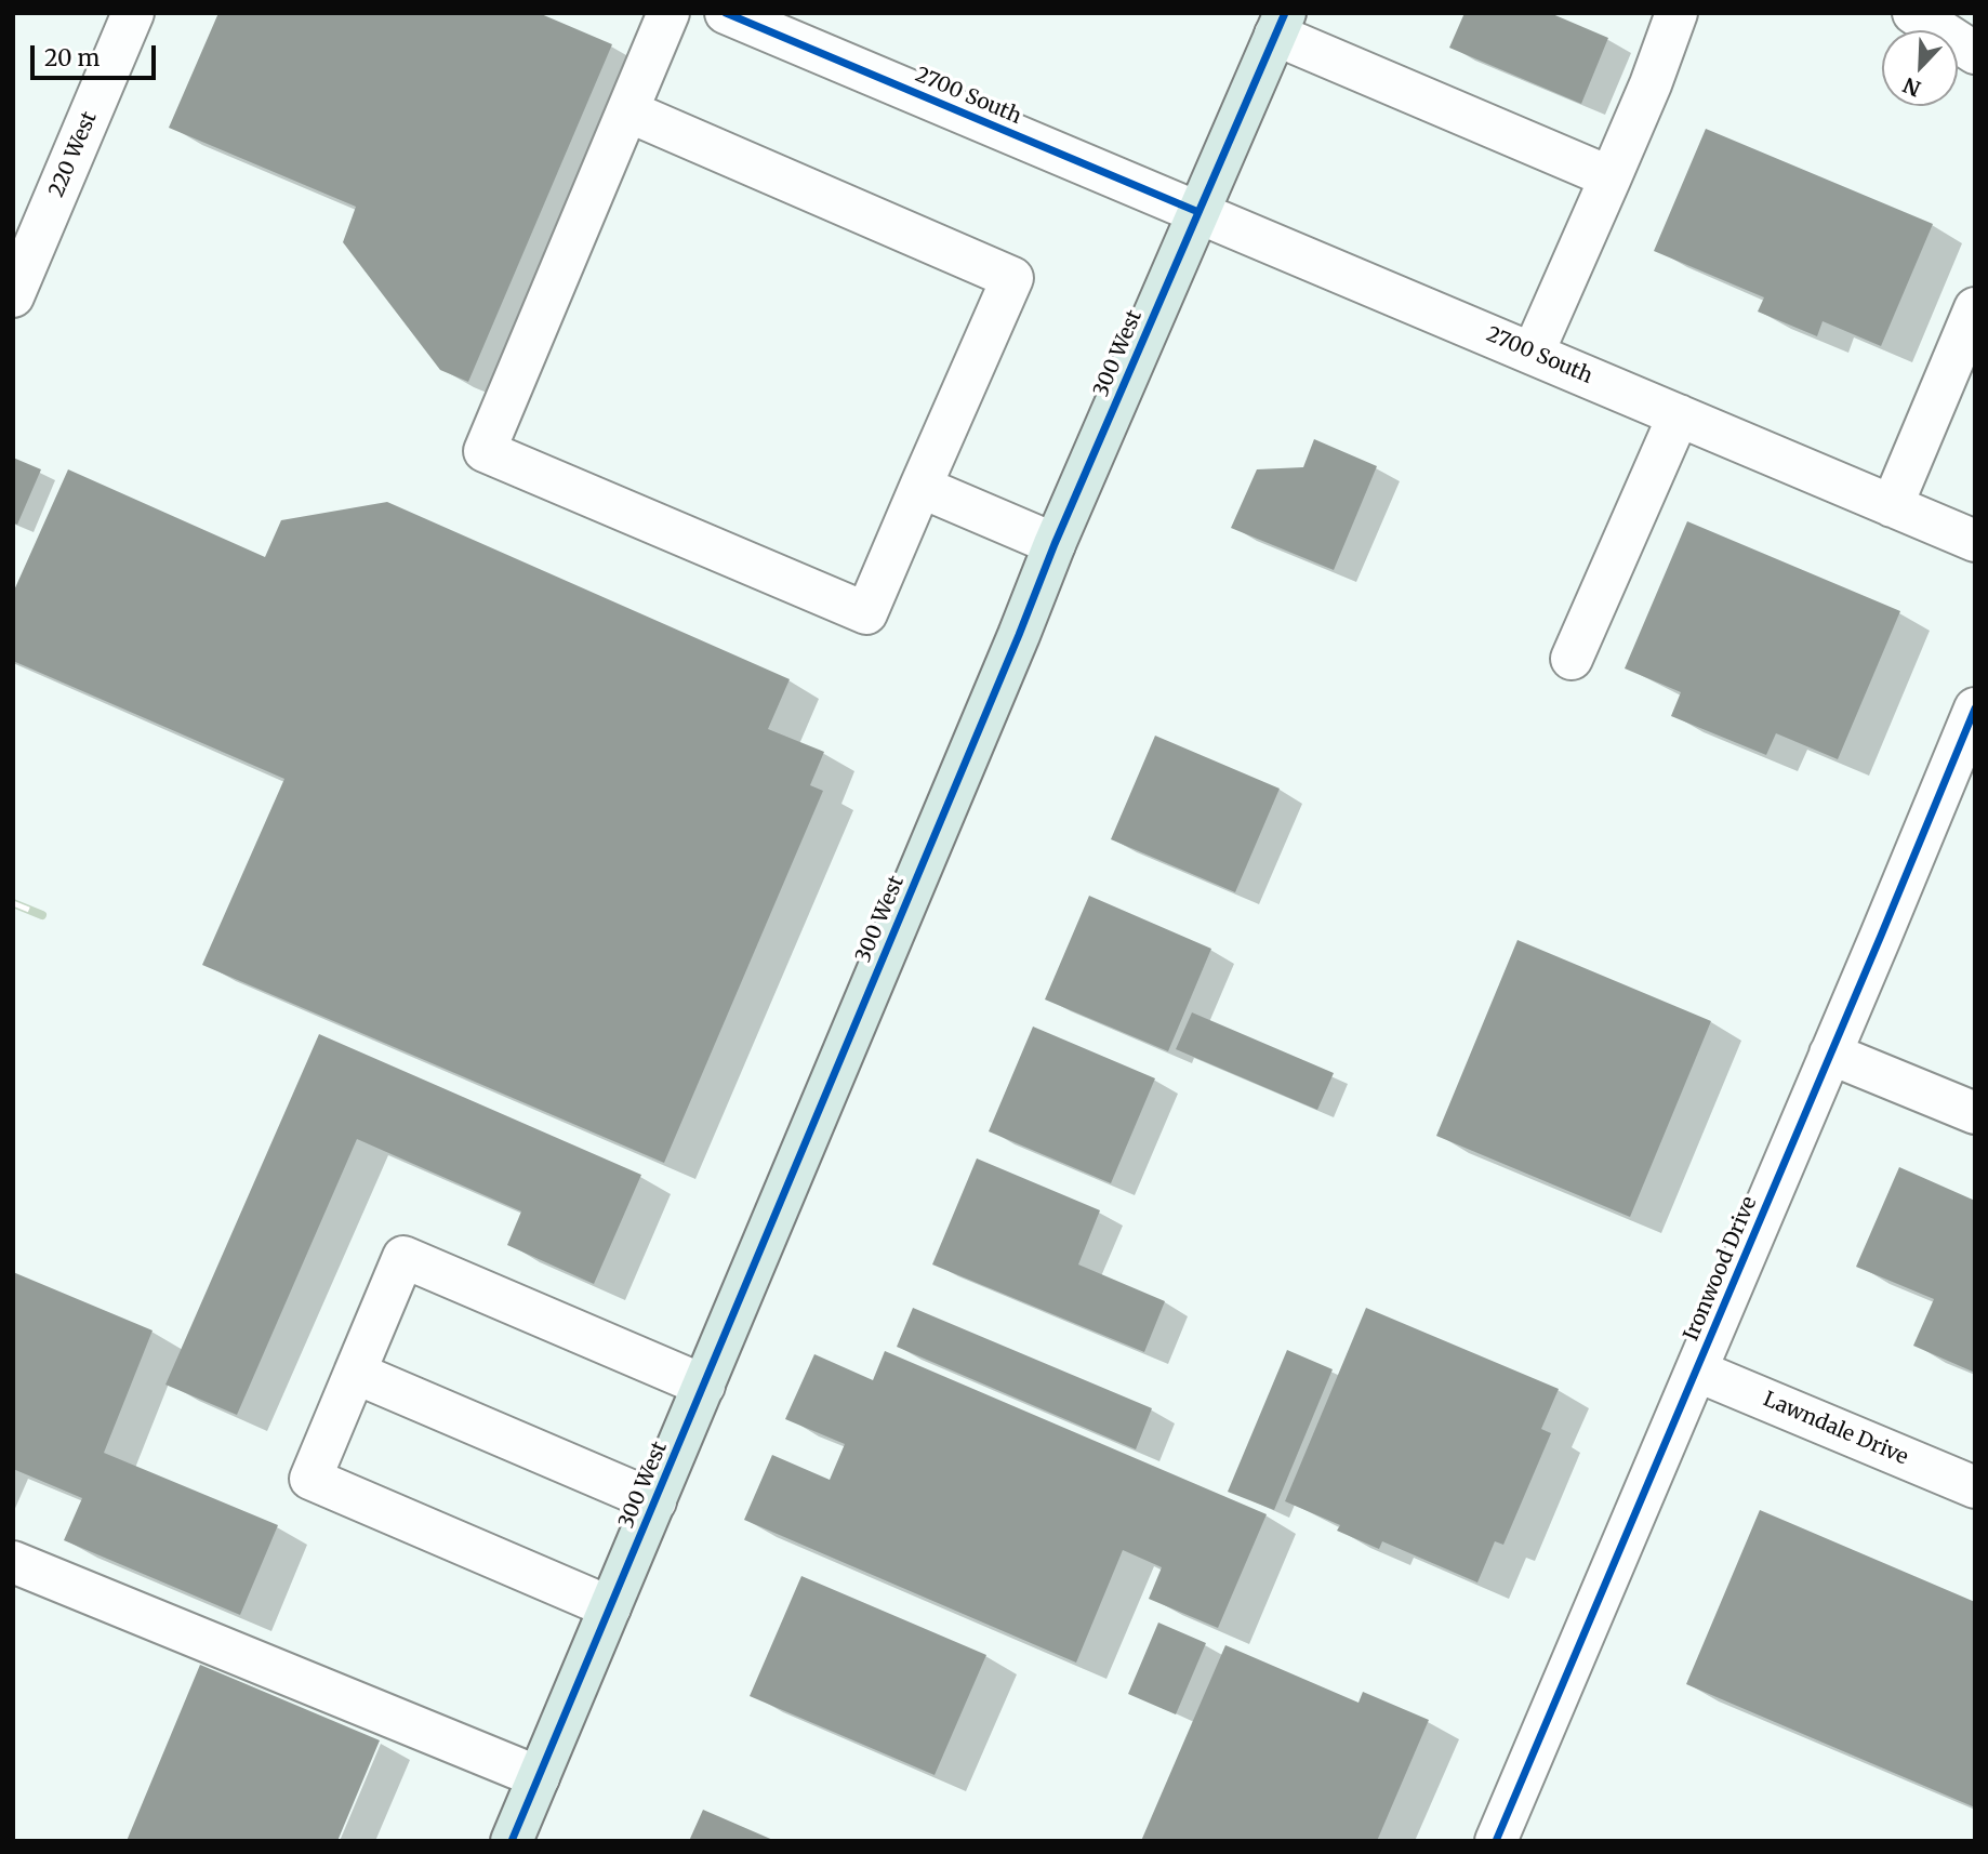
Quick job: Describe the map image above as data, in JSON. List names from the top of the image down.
{
  "streets": {
    "main road": ["300 West"],
    "street": [
      "2700 South",
      "220 West",
      "Ironwood Drive",
      "Lawndale Drive"
    ]
  },
  "crossings": [
    ["2700 South", "300 West"],
    ["Ironwood Drive", "Lawndale Drive"]
  ],
  "scale_bar": "20 m",
  "north": "bottom left"
}
